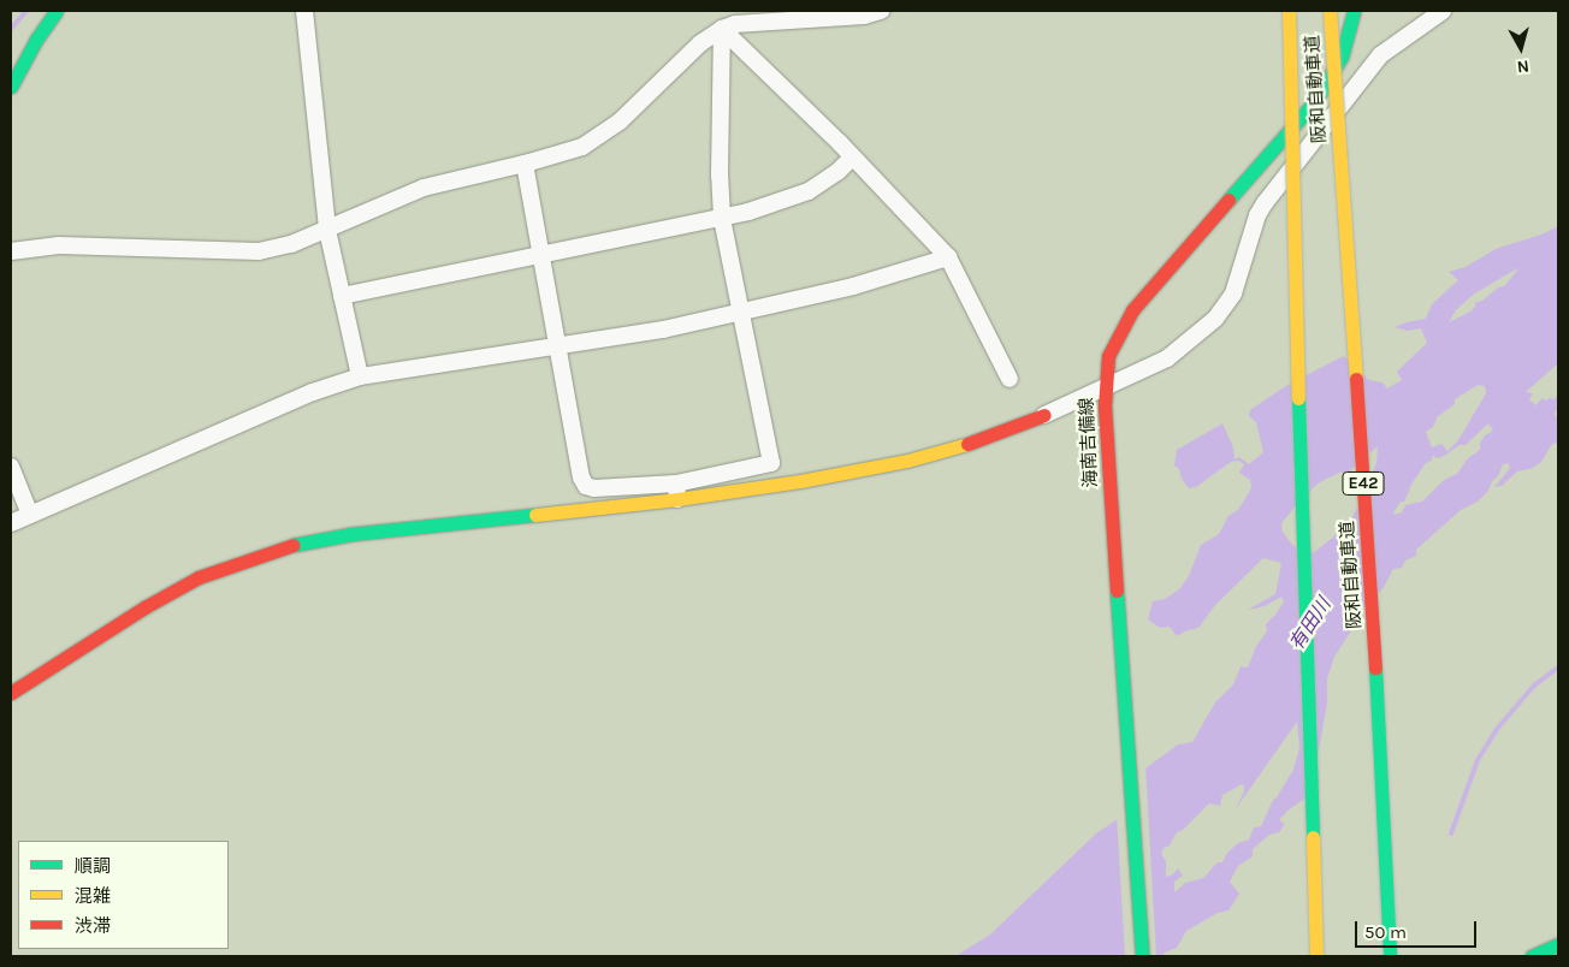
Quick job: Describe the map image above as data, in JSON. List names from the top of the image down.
{
  "streets": {
    "main road": ["阪和自動車道", "海南吉備線", "E42"]
  },
  "water": ["有田川"],
  "legend": ["順調", "混雑", "渋滞"],
  "scale_bar": "50 m",
  "north": "bottom"
}
